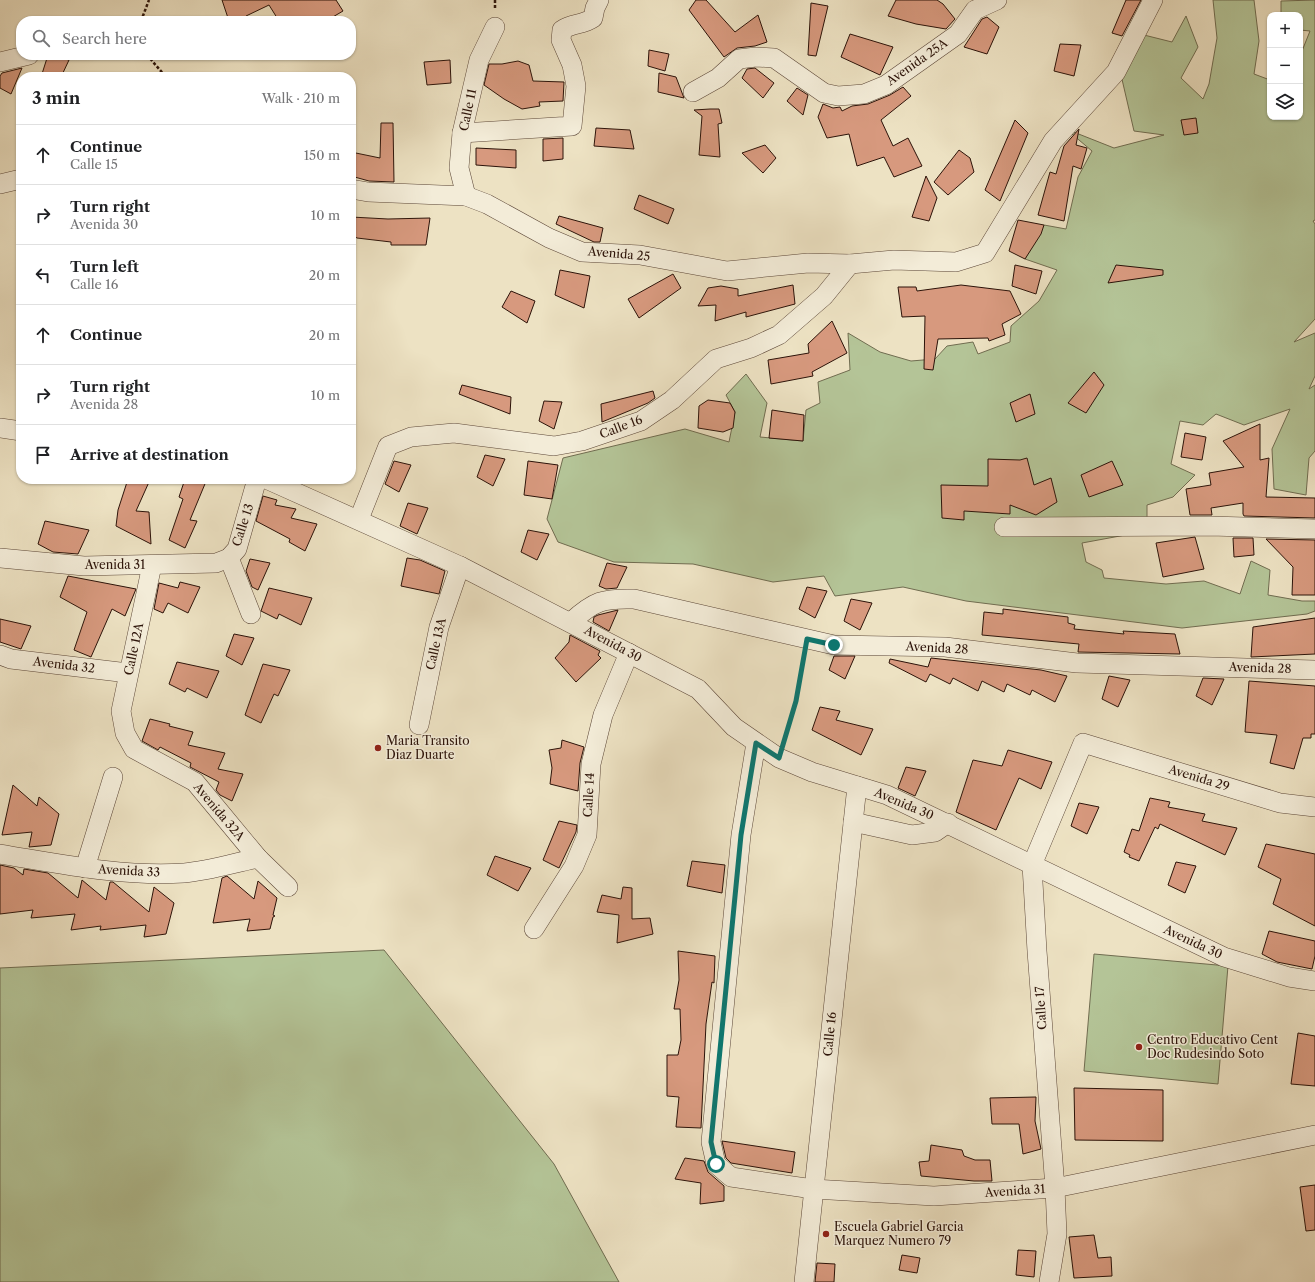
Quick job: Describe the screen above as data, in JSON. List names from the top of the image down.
{
  "streets": {
    "street": [
      "Avenida 25A",
      "Calle 11",
      "Avenida 25",
      "Calle 16",
      "Calle 13",
      "Avenida 31",
      "Calle 13A",
      "Avenida 30",
      "Avenida 28",
      "Calle 12A",
      "Avenida 32",
      "Avenida 29",
      "Calle 14",
      "Avenida 32A",
      "Avenida 33",
      "Calle 17"
    ]
  },
  "crossings": [
    ["Calle 11", "Avenida 25"],
    ["Avenida 25", "Calle 16"],
    ["Calle 16", "Avenida 31"],
    ["Calle 16", "Avenida 30"],
    ["Calle 13", "Avenida 31"],
    ["Avenida 31", "Avenida 30"],
    ["Avenida 31", "Calle 12A"],
    ["Avenida 31", "Calle 17"],
    ["Calle 13A", "Avenida 30"],
    ["Avenida 30", "Avenida 28"],
    ["Avenida 30", "Calle 14"],
    ["Avenida 30", "Calle 17"],
    ["Calle 12A", "Avenida 32"],
    ["Calle 12A", "Avenida 32A"],
    ["Avenida 29", "Calle 17"],
    ["Avenida 32A", "Avenida 33"]
  ],
  "places": ["Maria Transito Diaz Duarte", "Centro Educativo Cent Doc Rudesindo Soto", "Escuela Gabriel Garcia Marquez Numero 79"],
  "page": {
    "map_buttons": ["+", "−"],
    "search": "Search here",
    "heading": ["3 min", "Walk · 210 m"],
    "list": [
      ["Continue", "Calle 15", "150 m"],
      ["Turn right", "Avenida 30", "10 m"],
      ["Turn left", "Calle 16", "20 m"],
      ["Continue", "20 m"],
      ["Turn right", "Avenida 28", "10 m"],
      "Arrive at destination"
    ]
  }
}
